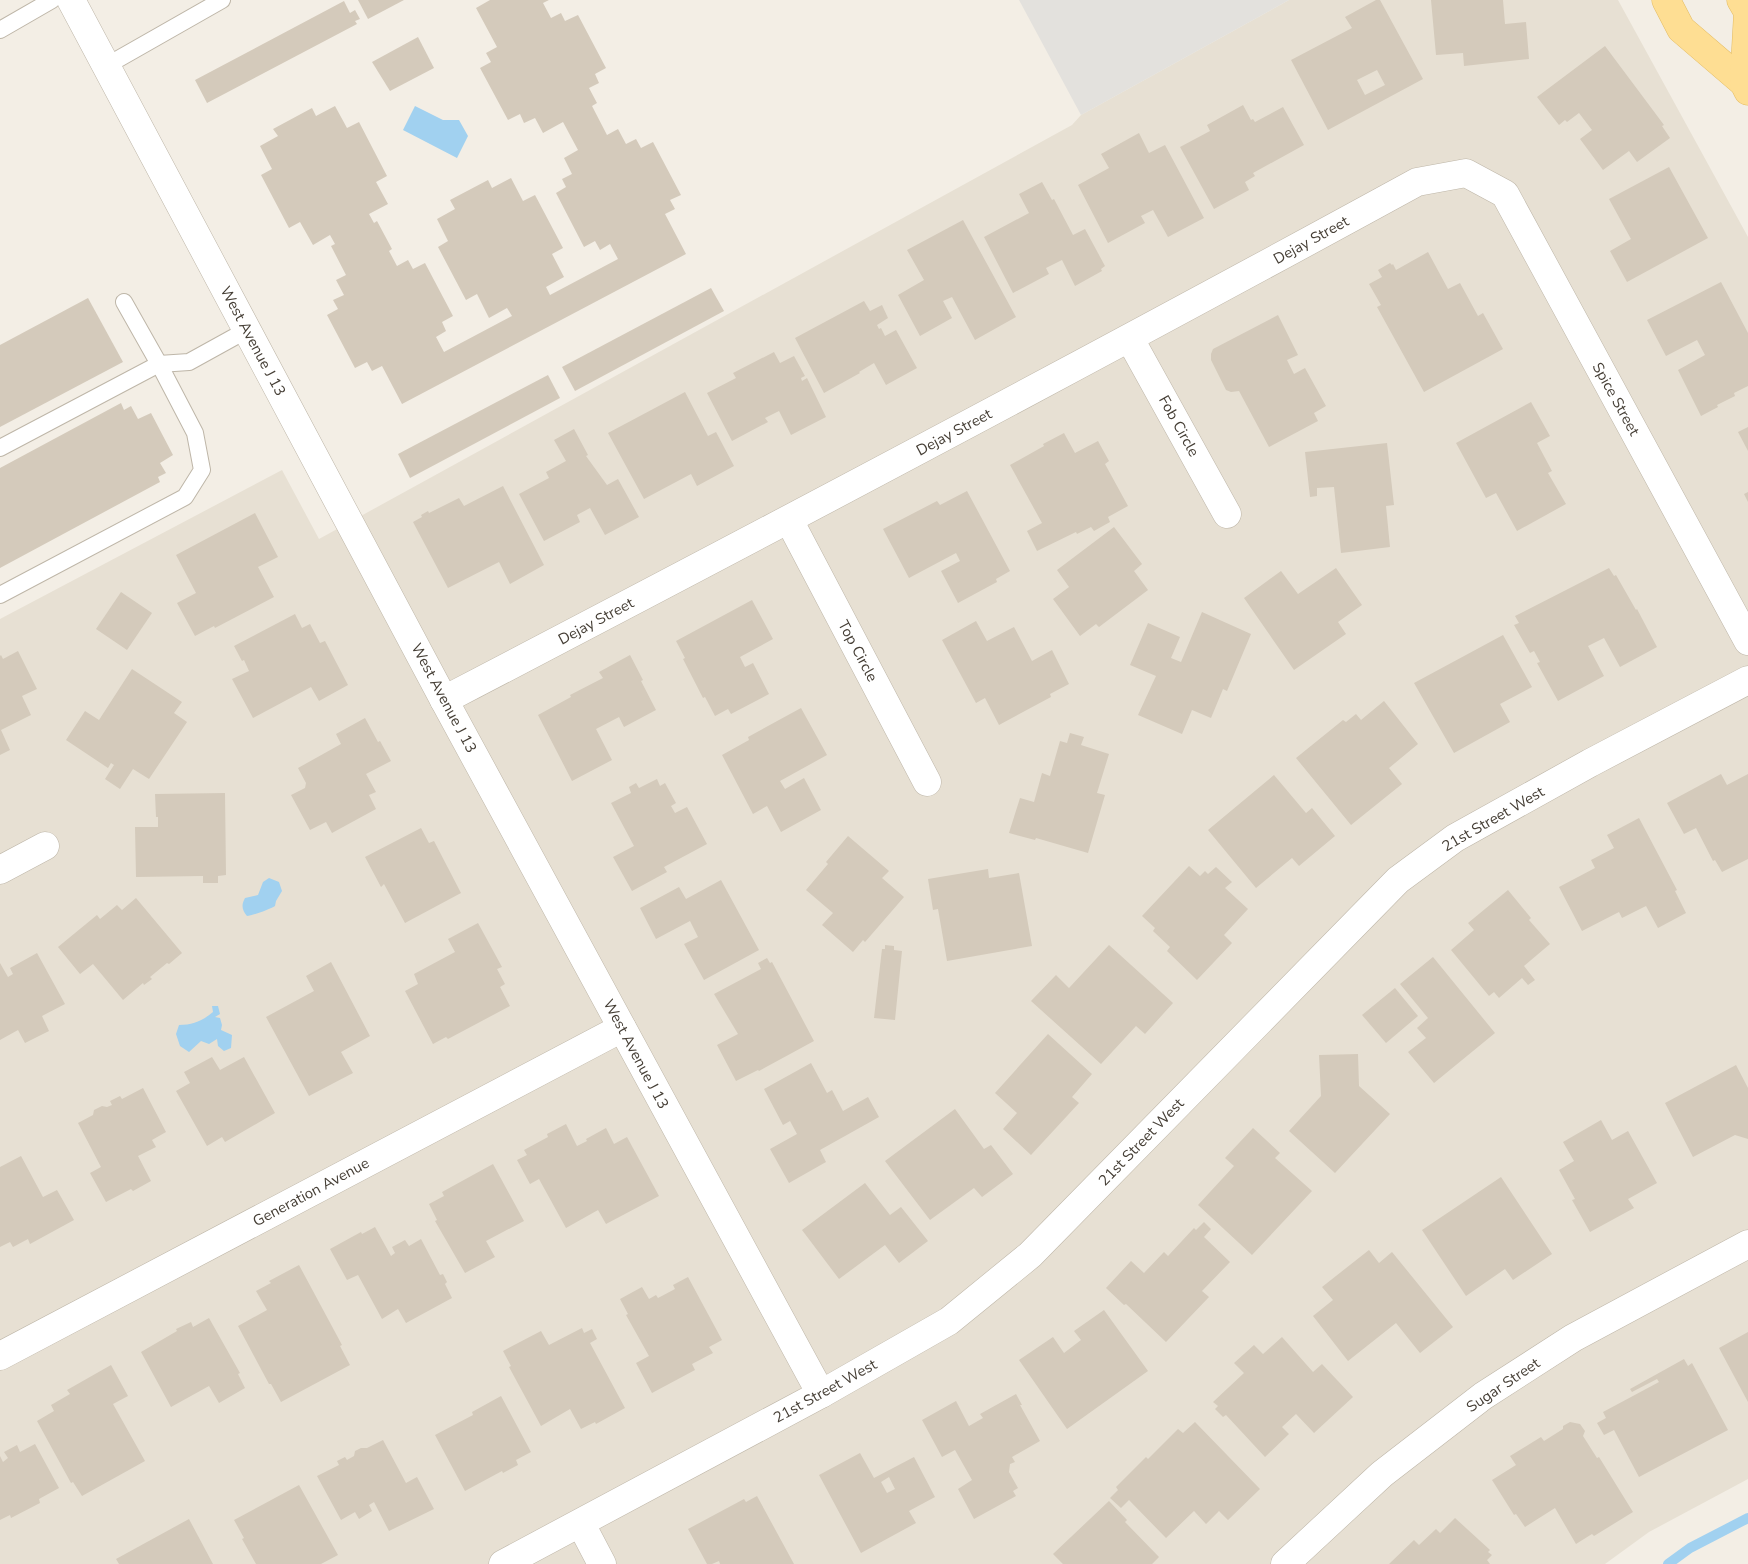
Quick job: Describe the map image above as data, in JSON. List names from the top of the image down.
{
  "streets": {
    "street": [
      "Dejay Street",
      "West Avenue J 13",
      "Spice Street",
      "Fob Circle",
      "Top Circle",
      "21st Street West",
      "Generation Avenue",
      "Sugar Street"
    ]
  },
  "crossings": [
    ["Dejay Street", "West Avenue J 13"],
    ["Dejay Street", "Spice Street"],
    ["Dejay Street", "Fob Circle"],
    ["Dejay Street", "Top Circle"],
    ["West Avenue J 13", "21st Street West"],
    ["West Avenue J 13", "Generation Avenue"]
  ]
}
